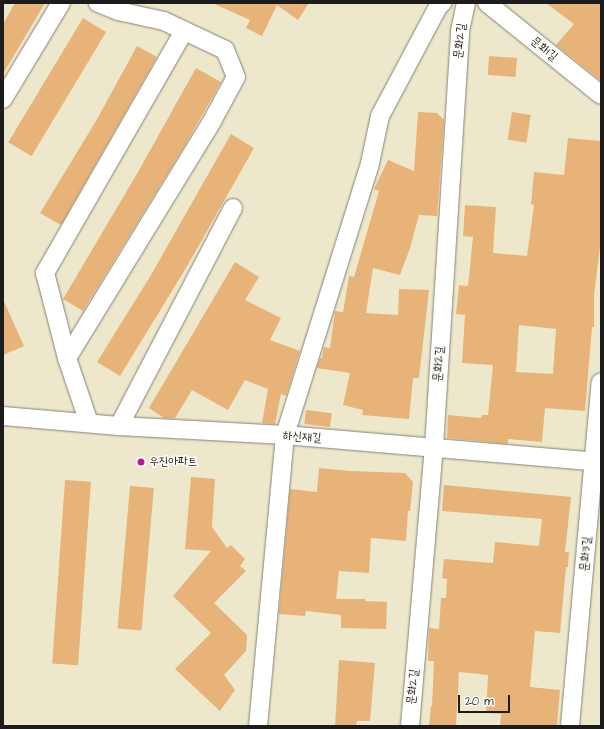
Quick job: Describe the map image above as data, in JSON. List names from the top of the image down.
{
  "streets": {
    "street": [
      "문화2길",
      "문화1길",
      "하신재길",
      "문화3길"
    ]
  },
  "crossings": [
    ["문화2길", "하신재길"],
    ["하신재길", "문화3길"]
  ],
  "places": ["우진아파트"],
  "scale_bar": "20 m"
}
